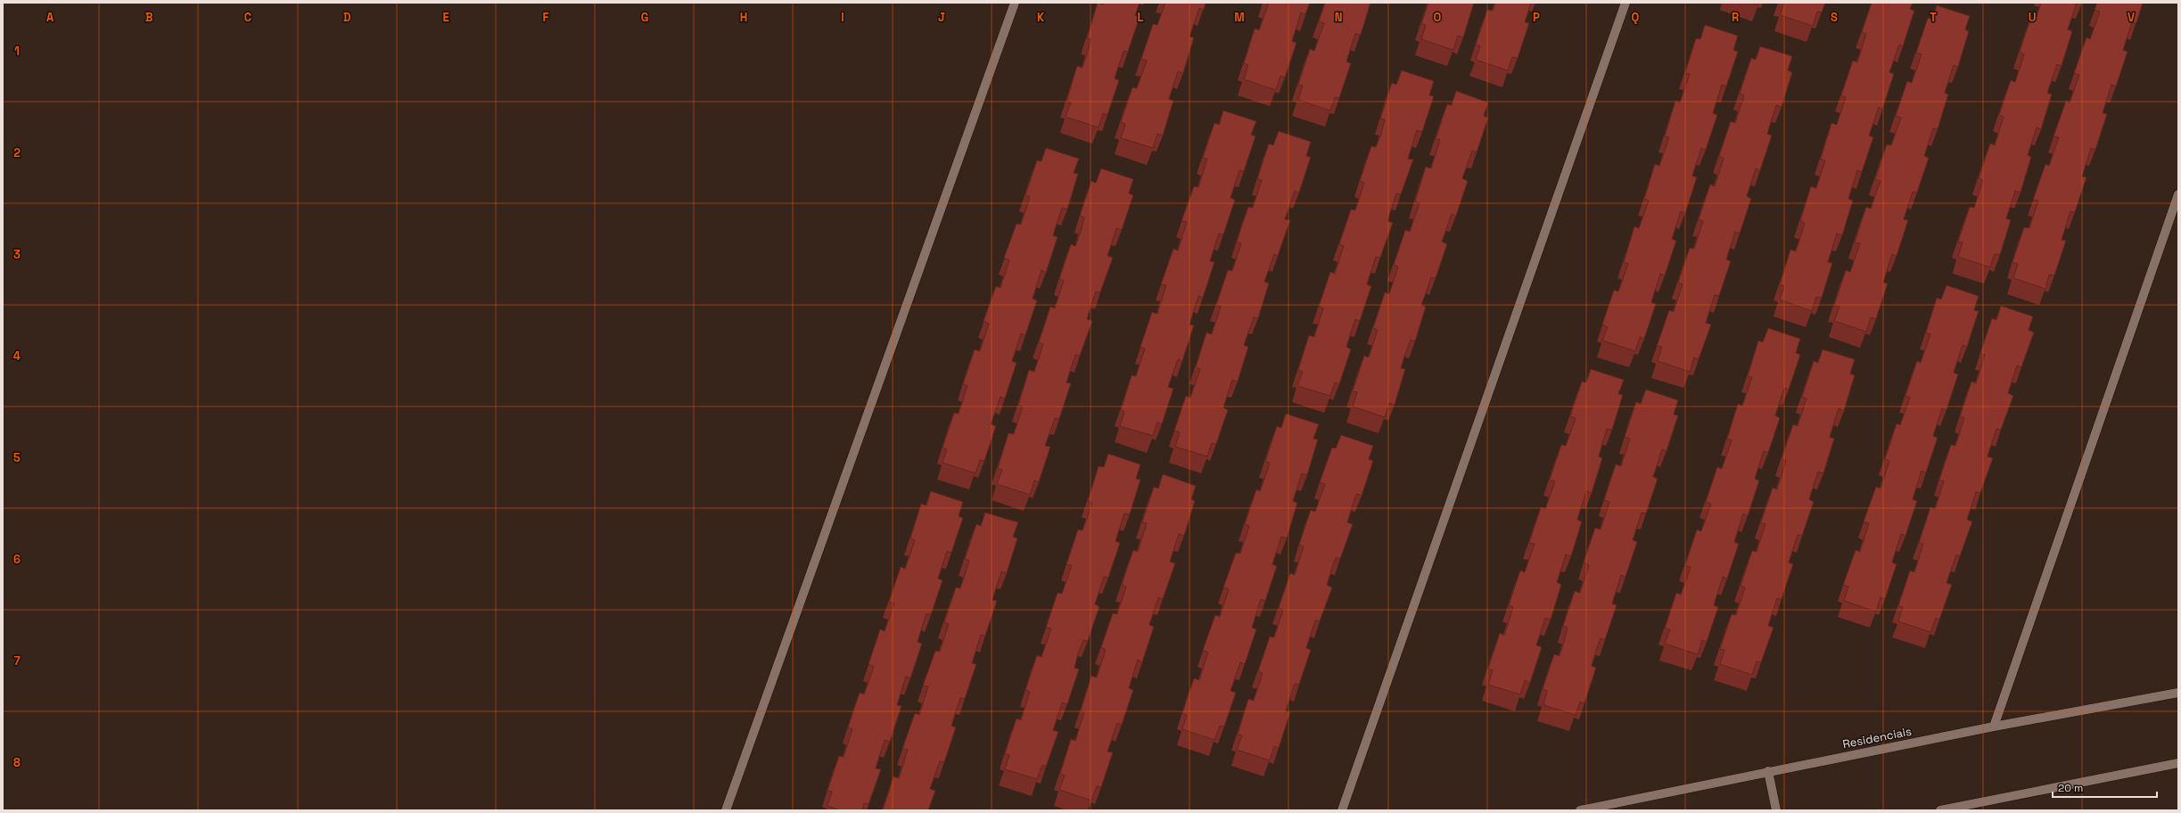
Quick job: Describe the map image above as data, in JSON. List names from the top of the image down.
{
  "streets": {
    "street": ["Residenciais"]
  },
  "scale_bar": "20 m",
  "grid": {
    "columns": [
      "A",
      "B",
      "C",
      "D",
      "E",
      "F",
      "G",
      "H",
      "I",
      "J",
      "K",
      "L",
      "M",
      "N",
      "O",
      "P",
      "Q",
      "R",
      "S",
      "T",
      "U",
      "V"
    ],
    "rows": [
      "1",
      "2",
      "3",
      "4",
      "5",
      "6",
      "7",
      "8"
    ]
  }
}
